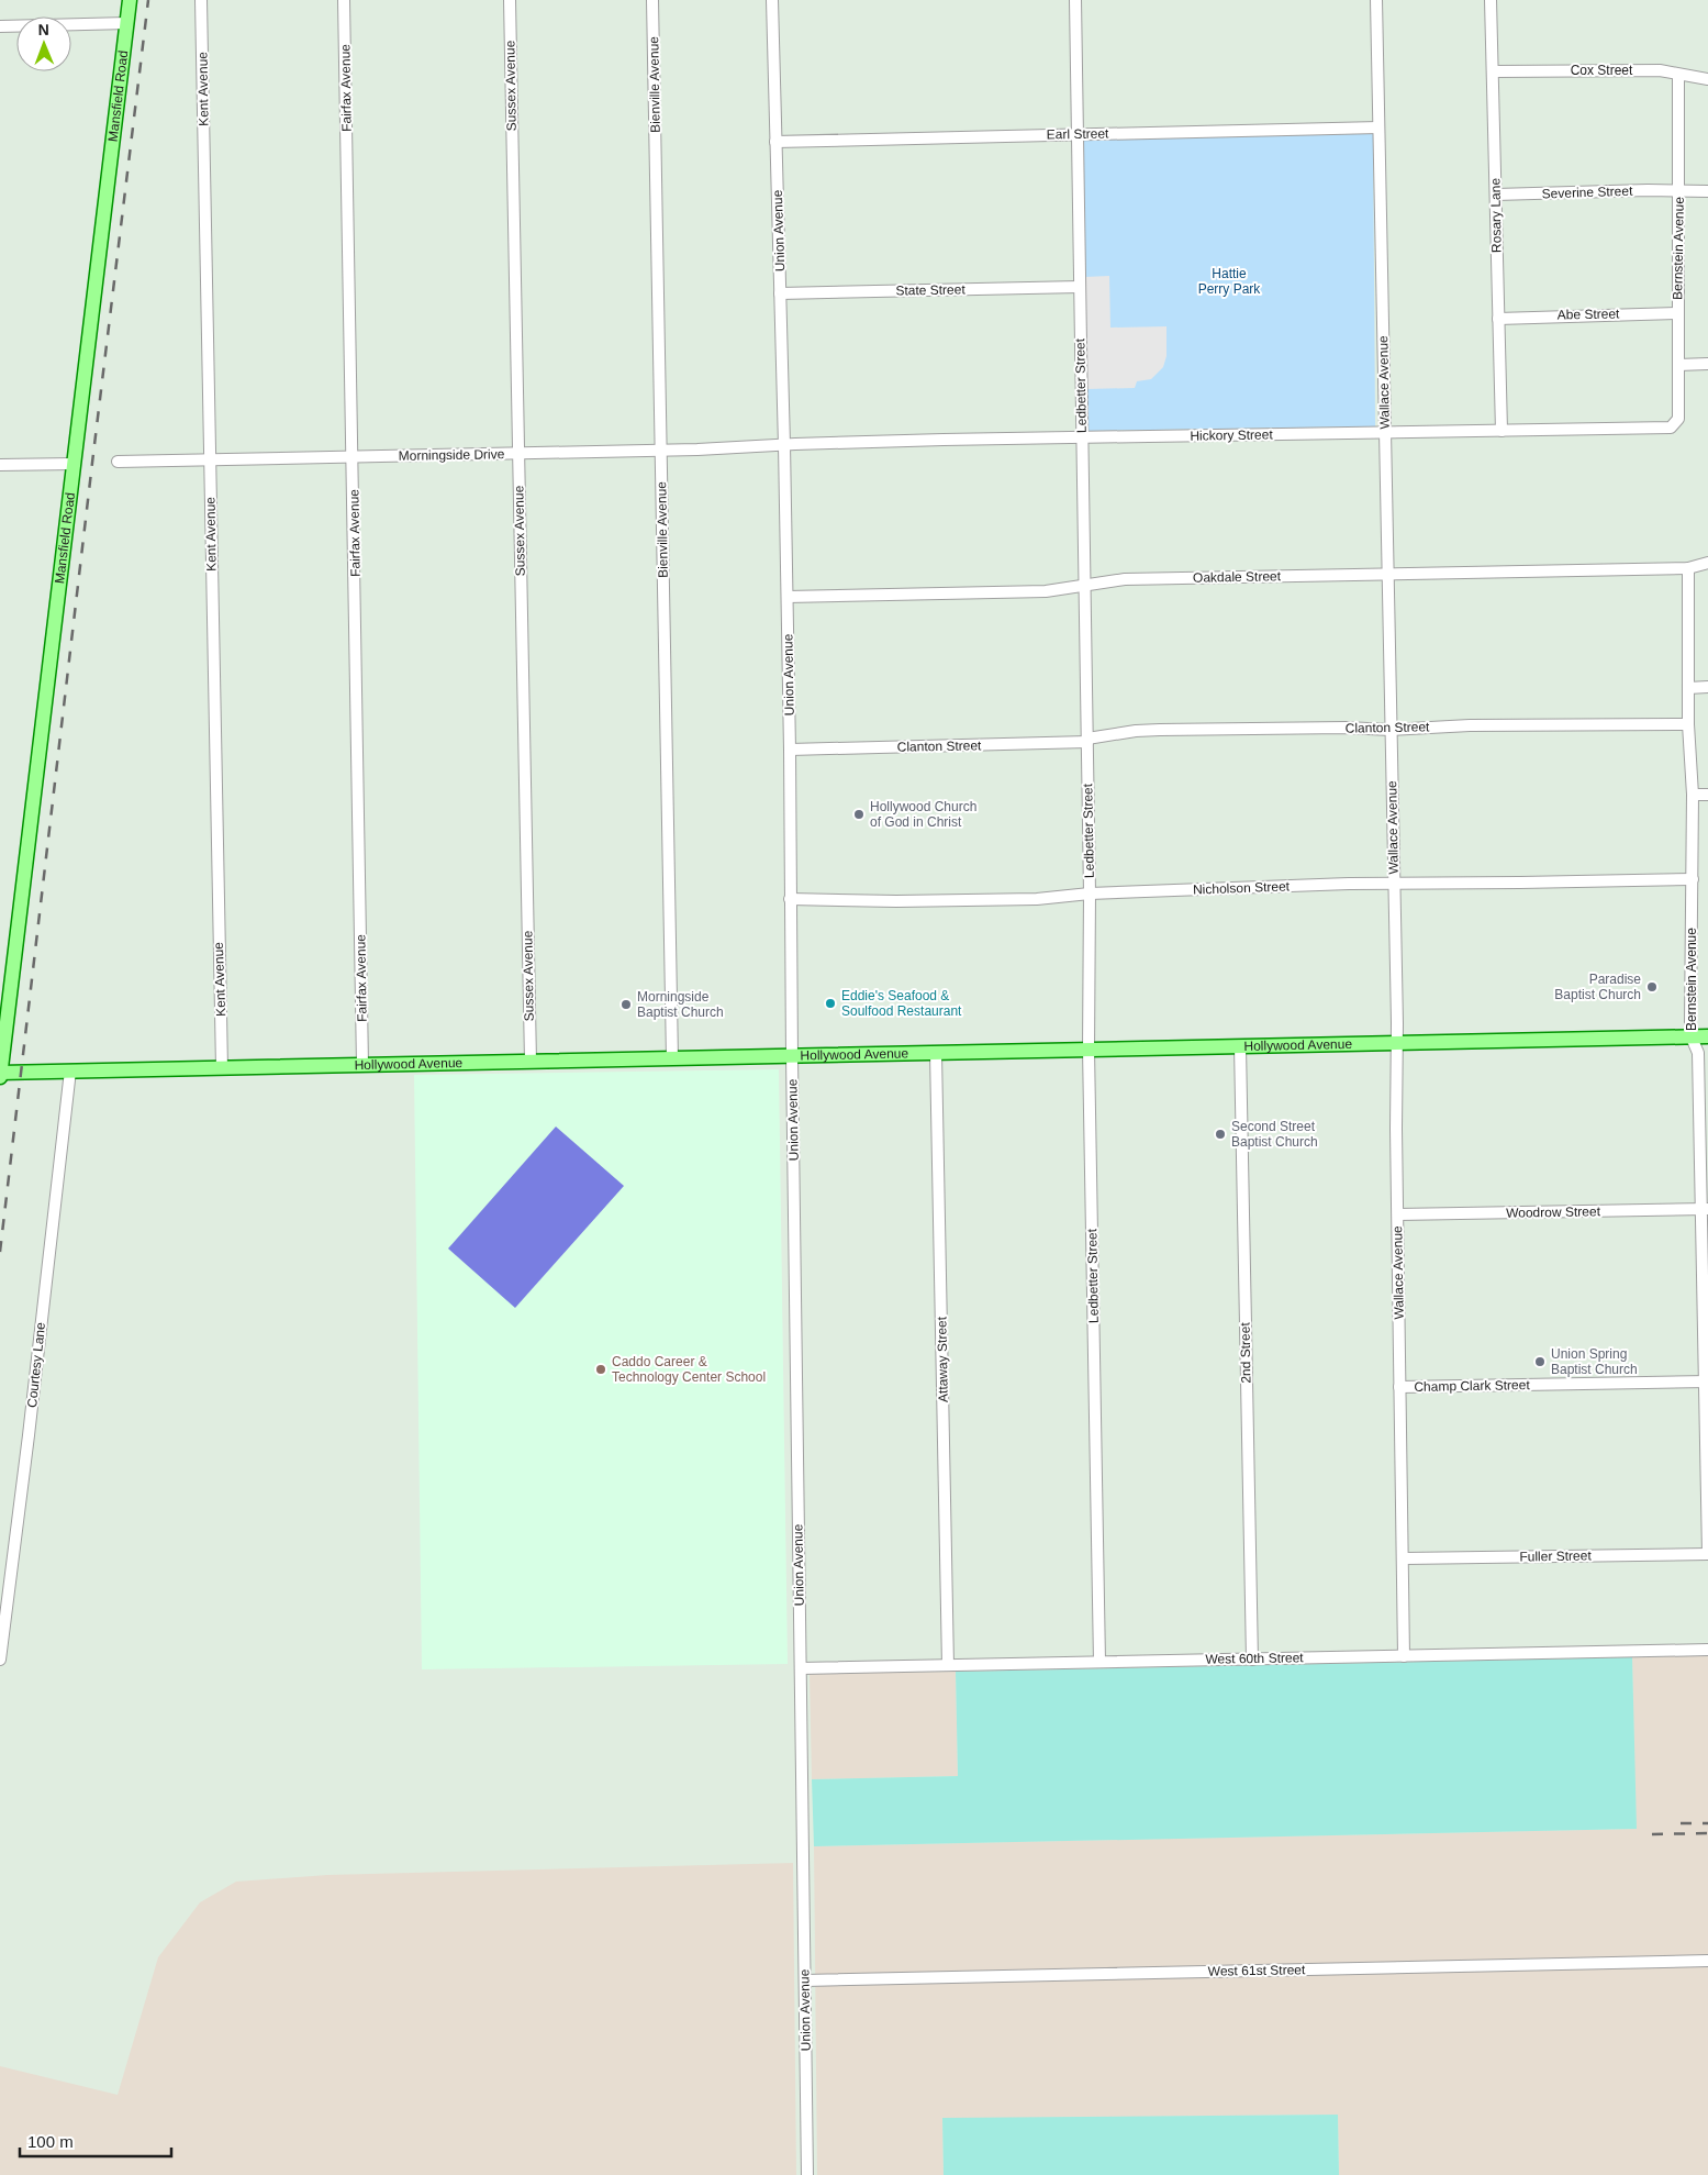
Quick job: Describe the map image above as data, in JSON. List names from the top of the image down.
{
  "streets": {
    "main road": ["Mansfield Road", "Hollywood Avenue"],
    "street": [
      "Cox Street",
      "Bienville Avenue",
      "Sussex Avenue",
      "Fairfax Avenue",
      "Kent Avenue",
      "Earl Street",
      "Severine Street",
      "Rosary Lane",
      "Union Avenue",
      "Bernstein Avenue",
      "State Street",
      "Abe Street",
      "Wallace Avenue",
      "Ledbetter Street",
      "Hickory Street",
      "Morningside Drive",
      "Oakdale Street",
      "Clanton Street",
      "Nicholson Street",
      "Woodrow Street",
      "2nd Street",
      "Attaway Street",
      "Courtesy Lane",
      "Champ Clark Street",
      "Fuller Street",
      "West 60th Street",
      "West 61st Street"
    ]
  },
  "crossings": [
    ["Cox Street", "Rosary Lane"],
    ["Cox Street", "Bernstein Avenue"],
    ["Bienville Avenue", "Morningside Drive"],
    ["Bienville Avenue", "Hollywood Avenue"],
    ["Sussex Avenue", "Morningside Drive"],
    ["Sussex Avenue", "Hollywood Avenue"],
    ["Fairfax Avenue", "Morningside Drive"],
    ["Fairfax Avenue", "Hollywood Avenue"],
    ["Kent Avenue", "Morningside Drive"],
    ["Kent Avenue", "Hollywood Avenue"],
    ["Mansfield Road", "Hollywood Avenue"],
    ["Earl Street", "Union Avenue"],
    ["Earl Street", "Wallace Avenue"],
    ["Earl Street", "Ledbetter Street"],
    ["Severine Street", "Rosary Lane"],
    ["Severine Street", "Bernstein Avenue"],
    ["Rosary Lane", "Abe Street"],
    ["Rosary Lane", "Hickory Street"],
    ["Union Avenue", "State Street"],
    ["Union Avenue", "Hickory Street"],
    ["Union Avenue", "Morningside Drive"],
    ["Union Avenue", "Oakdale Street"],
    ["Union Avenue", "Clanton Street"],
    ["Union Avenue", "Nicholson Street"],
    ["Union Avenue", "Hollywood Avenue"],
    ["Union Avenue", "West 60th Street"],
    ["Union Avenue", "West 61st Street"],
    ["Bernstein Avenue", "Abe Street"],
    ["Bernstein Avenue", "Hickory Street"],
    ["Bernstein Avenue", "Oakdale Street"],
    ["Bernstein Avenue", "Clanton Street"],
    ["Bernstein Avenue", "Nicholson Street"],
    ["Bernstein Avenue", "Hollywood Avenue"],
    ["Bernstein Avenue", "Woodrow Street"],
    ["Bernstein Avenue", "Champ Clark Street"],
    ["Bernstein Avenue", "Fuller Street"],
    ["State Street", "Ledbetter Street"],
    ["Wallace Avenue", "Hickory Street"],
    ["Wallace Avenue", "Oakdale Street"],
    ["Wallace Avenue", "Clanton Street"],
    ["Wallace Avenue", "Nicholson Street"],
    ["Wallace Avenue", "Hollywood Avenue"],
    ["Wallace Avenue", "Woodrow Street"],
    ["Wallace Avenue", "Champ Clark Street"],
    ["Wallace Avenue", "Fuller Street"],
    ["Wallace Avenue", "West 60th Street"],
    ["Ledbetter Street", "Hickory Street"],
    ["Ledbetter Street", "Oakdale Street"],
    ["Ledbetter Street", "Clanton Street"],
    ["Ledbetter Street", "Nicholson Street"],
    ["Ledbetter Street", "Hollywood Avenue"],
    ["Ledbetter Street", "West 60th Street"],
    ["Hickory Street", "Morningside Drive"],
    ["Hollywood Avenue", "2nd Street"],
    ["Hollywood Avenue", "Attaway Street"],
    ["Hollywood Avenue", "Courtesy Lane"],
    ["2nd Street", "West 60th Street"],
    ["Attaway Street", "West 60th Street"]
  ],
  "parks": ["Hattie Perry Park"],
  "places": [
    "Hollywood Church of God in Christ",
    "Paradise Baptist Church",
    "Eddie's Seafood & Soulfood Restaurant",
    "Morningside Baptist Church",
    "Second Street Baptist Church",
    "Union Spring Baptist Church",
    "Caddo Career & Technology Center School"
  ],
  "scale_bar": "100 m",
  "north": "top"
}
